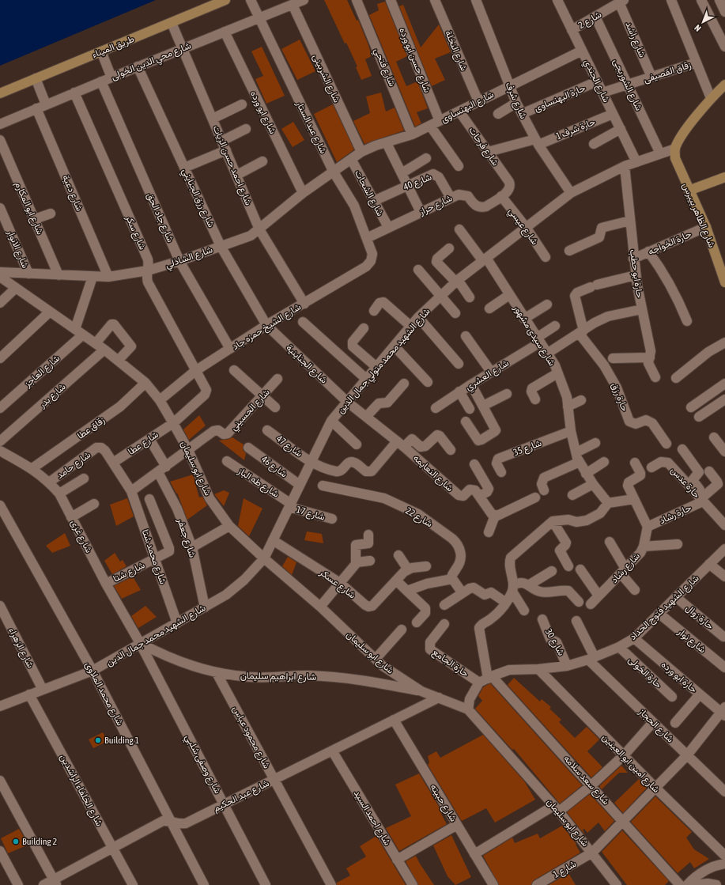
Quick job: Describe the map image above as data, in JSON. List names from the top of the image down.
{
  "streets": {
    "main road": ["طريق الميناء", "شارع الظاهر بيبرس"],
    "street": [
      "شارع 2",
      "شارع راشد",
      "شارع النخلة",
      "شارع حسن ابو ورده",
      "شارع محي الدين الخولى",
      "شارع فتحي",
      "زقاق القصيفى",
      "شارع الشربينى",
      "شارع الجندي",
      "شارع الشوربجى",
      "حارة البهنساوى",
      "شارع شرف",
      "شارع البهنساوى",
      "شارع ابو ورده",
      "شارع عبد الستار",
      "حارة شرف 1",
      "شارع فرحات",
      "شارع احمد حسن الزيات",
      "شارع 40",
      "شارع دعية",
      "شارع الشحات",
      "شارع رزق الجنايني",
      "شارع حراز",
      "شارع ابو المكارم",
      "شارع جاد الحق",
      "شارع عيسي",
      "شارع سكر",
      "حارة الخواجه",
      "شارع الانوار",
      "شارع الشاذلي",
      "حارة ابو حطب",
      "شارع الشيخ حمزه جاد",
      "شارع سيدى مشهور",
      "شارع الشهيد محمد متولي جمال الدين",
      "شارع الجناينية",
      "شارع العاجز",
      "شارع العشري",
      "شارع بدر",
      "حارة رزق",
      "شارع الحسيني",
      "زقاق عطا",
      "شارع عطا",
      "شارع 47",
      "شارع 35",
      "شارع حامد",
      "شارع 46",
      "شارع ابو سليمان",
      "شارع النعايمه",
      "شارع طه الباز",
      "حارة عدس",
      "شارع 17",
      "حارة رشاد",
      "شارع 22",
      "شارع غزى",
      "شارع جعفر",
      "شارع محمد شتا",
      "شارع رشاد",
      "شارع شتا",
      "شارع عسكر",
      "شارع الشهيد فتوح الحداد",
      "حارة زوال",
      "شارع الشهيد محمد جمال الدين",
      "شارع نوار",
      "شارع 30",
      "شارع الزهراء",
      "حارة الجامع",
      "حارة الخولى",
      "شارع ابراهيم سليمان",
      "حارة ابو ورده",
      "شارع محمد الملاوى",
      "شارع الحجاز",
      "شارع محمود عباس",
      "شارع امين ابو العينين",
      "شارع وصفى شلبي",
      "شارع سعد سلامه",
      "شارع الخلفاء الراشدين",
      "شارع عبد الحكيم",
      "شارع حبيته",
      "شارع احمد السيد",
      "شارع 1"
    ]
  },
  "crossings": [
    ["شارع 2", "شارع راشد"],
    ["شارع 2", "شارع الجندي"],
    ["شارع 2", "شارع الشوربجى"],
    ["شارع راشد", "زقاق القصيفى"],
    ["طريق الميناء", "شارع احمد حسن الزيات"],
    ["شارع النخلة", "شارع البهنساوى"],
    ["شارع حسن ابو ورده", "شارع البهنساوى"],
    ["شارع محي الدين الخولى", "شارع الشربينى"],
    ["شارع محي الدين الخولى", "شارع ابو ورده"],
    ["شارع محي الدين الخولى", "شارع عبد الستار"],
    ["شارع محي الدين الخولى", "شارع احمد حسن الزيات"],
    ["شارع محي الدين الخولى", "شارع دعية"],
    ["شارع محي الدين الخولى", "شارع رزق الجنايني"],
    ["شارع محي الدين الخولى", "شارع جاد الحق"],
    ["شارع محي الدين الخولى", "شارع سكر"],
    ["شارع فتحي", "شارع البهنساوى"],
    ["زقاق القصيفى", "شارع الجندي"],
    ["زقاق القصيفى", "شارع الشوربجى"],
    ["شارع الشربينى", "شارع البهنساوى"],
    ["شارع الجندي", "حارة البهنساوى"],
    ["شارع الجندي", "شارع البهنساوى"],
    ["شارع الجندي", "حارة شرف 1"],
    ["شارع الجندي", "شارع الشهيد محمد متولي جمال الدين"],
    ["شارع الشوربجى", "شارع الشهيد محمد متولي جمال الدين"],
    ["حارة البهنساوى", "شارع شرف"],
    ["شارع شرف", "شارع البهنساوى"],
    ["شارع شرف", "حارة شرف 1"],
    ["شارع شرف", "شارع الشهيد محمد متولي جمال الدين"],
    ["شارع البهنساوى", "شارع فرحات"],
    ["شارع البهنساوى", "شارع الشحات"],
    ["شارع البهنساوى", "شارع الشاذلي"],
    ["شارع ابو ورده", "شارع الشاذلي"],
    ["شارع عبد الستار", "شارع حراز"],
    ["شارع عبد الستار", "شارع الشاذلي"],
    ["شارع عبد الستار", "شارع الشيخ حمزه جاد"],
    ["حارة شرف 1", "شارع فرحات"],
    ["شارع فرحات", "شارع حراز"],
    ["شارع احمد حسن الزيات", "شارع الشاذلي"],
    ["شارع احمد حسن الزيات", "شارع الشيخ حمزه جاد"],
    ["شارع 40", "شارع الشحات"],
    ["شارع 40", "شارع حراز"],
    ["شارع دعية", "شارع الشاذلي"],
    ["شارع الشحات", "شارع حراز"],
    ["شارع الشحات", "شارع الشاذلي"],
    ["شارع رزق الجنايني", "شارع الشاذلي"],
    ["شارع رزق الجنايني", "شارع الشيخ حمزه جاد"],
    ["شارع رزق الجنايني", "شارع الجناينية"],
    ["شارع حراز", "شارع عيسي"],
    ["شارع ابو المكارم", "شارع الشاذلي"],
    ["شارع الظاهر بيبرس", "حارة الخواجه"],
    ["شارع الظاهر بيبرس", "شارع الشهيد محمد متولي جمال الدين"],
    ["شارع جاد الحق", "شارع الشاذلي"],
    ["شارع جاد الحق", "شارع الشيخ حمزه جاد"],
    ["شارع عيسي", "شارع الشهيد محمد متولي جمال الدين"],
    ["شارع سكر", "شارع الشاذلي"],
    ["شارع سكر", "شارع الشيخ حمزه جاد"],
    ["حارة الخواجه", "حارة ابو حطب"],
    ["شارع الانوار", "شارع الشاذلي"],
    ["حارة ابو حطب", "شارع الشهيد محمد متولي جمال الدين"],
    ["حارة ابو حطب", "حارة رزق"],
    ["شارع الشيخ حمزه جاد", "شارع الجناينية"],
    ["شارع الشيخ حمزه جاد", "شارع ابو سليمان"],
    ["شارع سيدى مشهور", "شارع الشهيد محمد متولي جمال الدين"],
    ["شارع سيدى مشهور", "شارع العشري"],
    ["شارع سيدى مشهور", "شارع 35"],
    ["شارع الشهيد محمد متولي جمال الدين", "شارع الجناينية"],
    ["شارع الشهيد محمد متولي جمال الدين", "شارع 47"],
    ["شارع الشهيد محمد متولي جمال الدين", "شارع 46"],
    ["شارع الشهيد محمد متولي جمال الدين", "شارع ابو سليمان"],
    ["شارع الشهيد محمد متولي جمال الدين", "شارع النعايمه"],
    ["شارع الشهيد محمد متولي جمال الدين", "شارع طه الباز"],
    ["شارع الشهيد محمد متولي جمال الدين", "شارع 17"],
    ["شارع الشهيد محمد متولي جمال الدين", "شارع عسكر"],
    ["شارع الشهيد محمد متولي جمال الدين", "شارع الشهيد محمد جمال الدين"],
    ["شارع الجناينية", "شارع النعايمه"],
    ["شارع العاجز", "شارع ابو سليمان"],
    ["شارع بدر", "شارع ابو سليمان"],
    ["شارع الحسيني", "شارع ابو سليمان"],
    ["زقاق عطا", "شارع ابو سليمان"],
    ["زقاق عطا", "شارع غزى"],
    ["شارع عطا", "شارع حامد"],
    ["شارع عطا", "شارع ابو سليمان"],
    ["شارع 47", "شارع النعايمه"],
    ["شارع حامد", "شارع غزى"],
    ["شارع حامد", "شارع محمد شتا"],
    ["شارع ابو سليمان", "شارع الشهيد محمد جمال الدين"],
    ["شارع ابو سليمان", "شارع ابراهيم سليمان"],
    ["شارع ابو سليمان", "شارع عبد الحكيم"],
    ["شارع ابو سليمان", "شارع 1"],
    ["شارع طه الباز", "شارع 17"],
    ["حارة عدس", "حارة رشاد"],
    ["حارة رشاد", "شارع رشاد"],
    ["شارع غزى", "شارع شتا"],
    ["شارع غزى", "شارع الشهيد محمد جمال الدين"],
    ["شارع غزى", "شارع ابراهيم سليمان"],
    ["شارع غزى", "شارع وصفى شلبي"],
    ["شارع جعفر", "شارع الشهيد محمد جمال الدين"],
    ["شارع محمد شتا", "شارع شتا"],
    ["شارع محمد شتا", "شارع الشهيد محمد جمال الدين"],
    ["شارع الشهيد فتوح الحداد", "حارة زوال"],
    ["شارع الشهيد فتوح الحداد", "شارع نوار"],
    ["شارع الشهيد فتوح الحداد", "شارع 30"],
    ["شارع الشهيد فتوح الحداد", "حارة الجامع"],
    ["شارع الشهيد فتوح الحداد", "حارة الخولى"],
    ["شارع الشهيد فتوح الحداد", "حارة ابو ورده"],
    ["شارع الشهيد فتوح الحداد", "شارع الحجاز"],
    ["شارع الشهيد فتوح الحداد", "شارع امين ابو العينين"],
    ["شارع الشهيد فتوح الحداد", "شارع سعد سلامه"],
    ["شارع الشهيد محمد جمال الدين", "شارع الزهراء"],
    ["شارع الشهيد محمد جمال الدين", "شارع ابراهيم سليمان"],
    ["شارع الشهيد محمد جمال الدين", "شارع محمد الملاوى"],
    ["شارع الشهيد محمد جمال الدين", "شارع وصفى شلبي"],
    ["شارع الشهيد محمد جمال الدين", "شارع الخلفاء الراشدين"],
    ["حارة الجامع", "شارع سعد سلامه"],
    ["شارع ابراهيم سليمان", "شارع محمود عباس"],
    ["شارع ابراهيم سليمان", "شارع وصفى شلبي"],
    ["حارة ابو ورده", "شارع 1"],
    ["شارع محمد الملاوى", "شارع عبد الحكيم"],
    ["شارع الحجاز", "شارع 1"],
    ["شارع محمود عباس", "شارع عبد الحكيم"],
    ["شارع امين ابو العينين", "شارع 1"],
    ["شارع وصفى شلبي", "شارع عبد الحكيم"],
    ["شارع سعد سلامه", "شارع 1"],
    ["شارع الخلفاء الراشدين", "شارع عبد الحكيم"],
    ["شارع عبد الحكيم", "شارع حبيته"],
    ["شارع عبد الحكيم", "شارع احمد السيد"]
  ],
  "places": ["Building 1", "Building 2"],
  "north": "bottom left"
}
